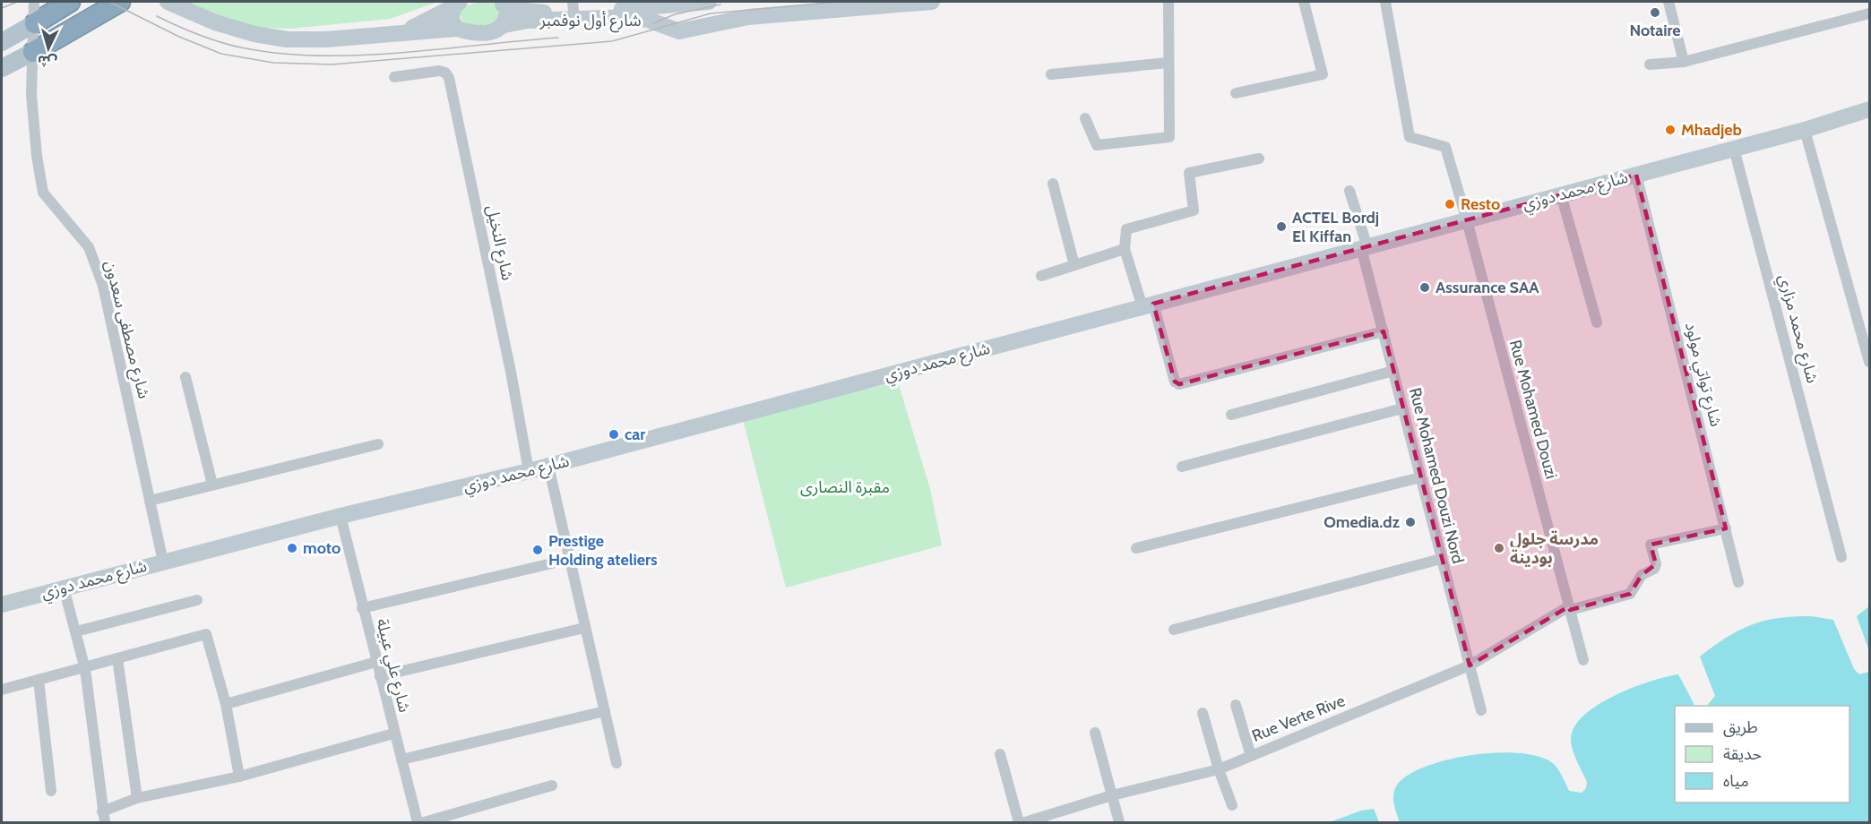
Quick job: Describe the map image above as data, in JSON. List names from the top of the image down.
{
  "streets": {
    "street": [
      "شارع أول نوفمبر",
      "شارع محمد دوزي",
      "شارع النخيل",
      "شارع محمد مزاري",
      "شارع مصطفى سعدون",
      "شارع تواتي مولود",
      "Rue Mohamed Douzi",
      "Rue Mohamed Douzi Nord",
      "شارع علي عبيلة",
      "Rue Verte Rive"
    ]
  },
  "crossings": [
    ["شارع محمد دوزي", "شارع النخيل"],
    ["شارع محمد دوزي", "شارع محمد مزاري"],
    ["شارع محمد دوزي", "شارع مصطفى سعدون"],
    ["شارع محمد دوزي", "شارع تواتي مولود"],
    ["شارع محمد دوزي", "Rue Mohamed Douzi"],
    ["شارع محمد دوزي", "Rue Mohamed Douzi Nord"],
    ["شارع محمد دوزي", "شارع علي عبيلة"],
    ["شارع تواتي مولود", "Rue Verte Rive"],
    ["Rue Mohamed Douzi", "Rue Verte Rive"],
    ["Rue Mohamed Douzi Nord", "Rue Verte Rive"]
  ],
  "parks": ["مقبرة النصارى"],
  "places": [
    "Notaire",
    "Mhadjeb",
    "Resto",
    "ACTEL Bordj El Kiffan",
    "Assurance SAA",
    "car",
    "Omedia.dz",
    "moto",
    "مدرسة جلول بودينة",
    "Prestige Holding ateliers"
  ],
  "legend": ["طريق", "حديقة", "مياه"],
  "north": "bottom"
}
